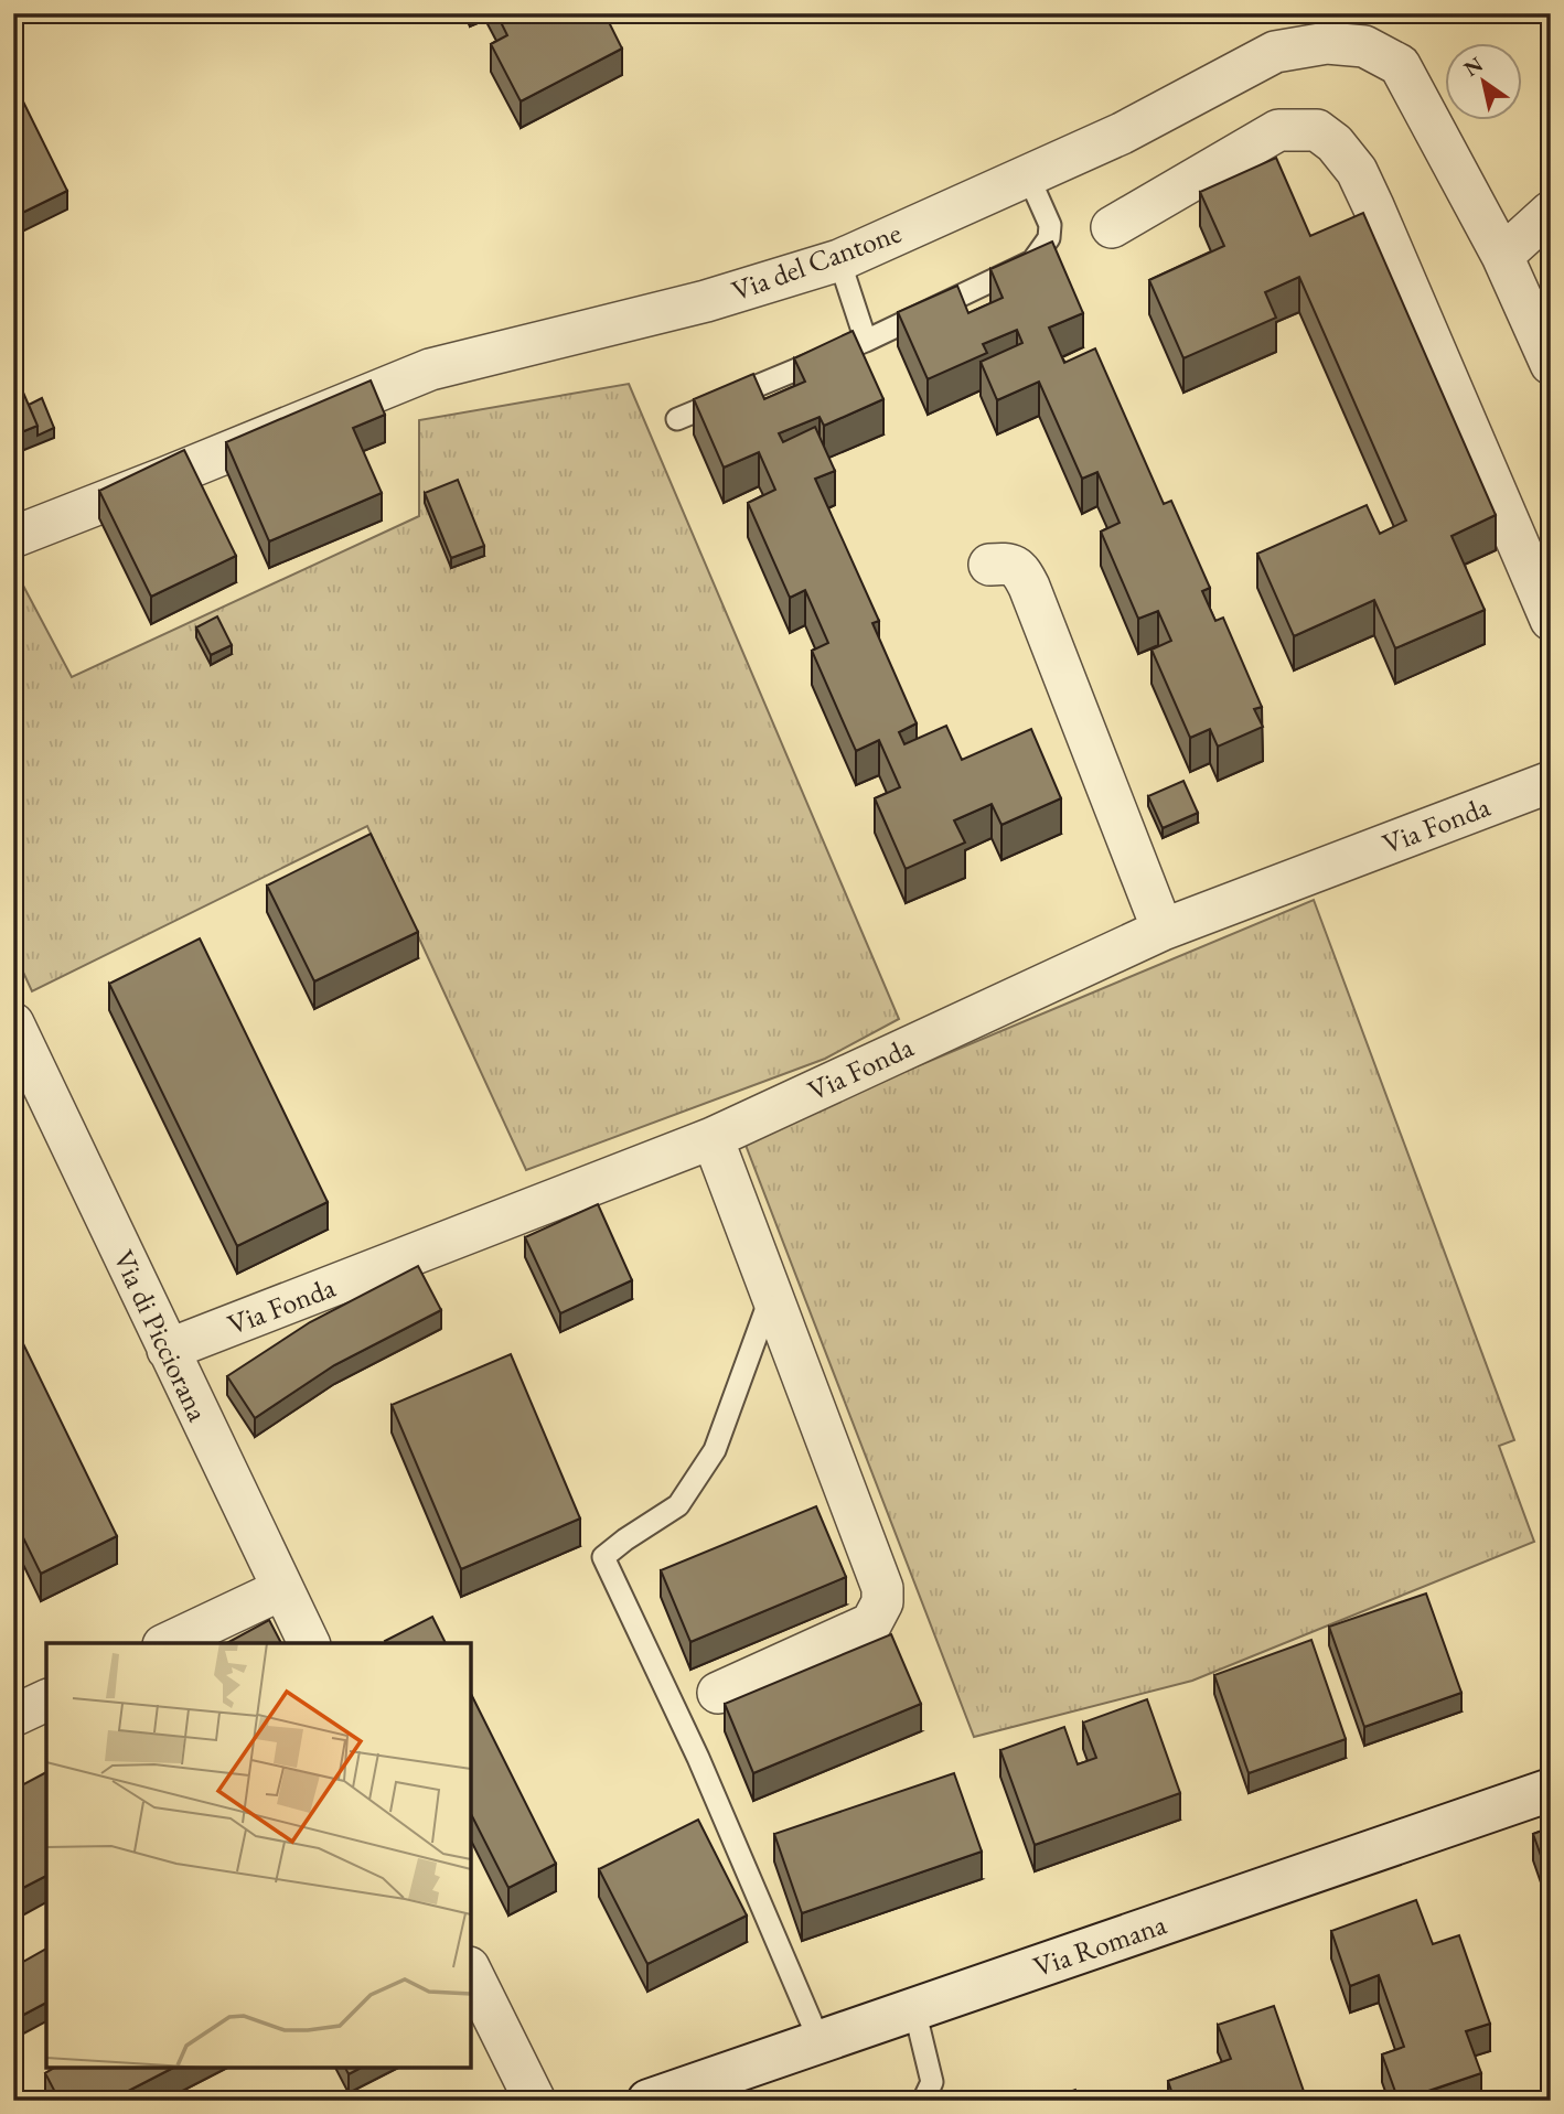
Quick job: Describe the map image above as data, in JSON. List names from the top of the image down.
{
  "streets": {
    "main road": ["Via Romana"],
    "street": ["Via del Cantone", "Via Fonda", "Via di Picciorana"]
  },
  "crossings": [
    ["Via Fonda", "Via di Picciorana"]
  ],
  "north": "top left"
}
